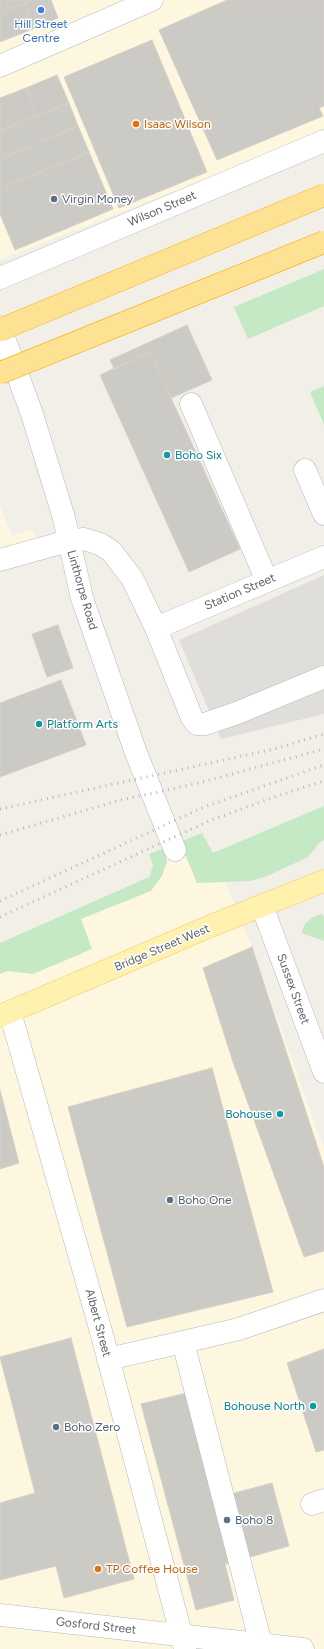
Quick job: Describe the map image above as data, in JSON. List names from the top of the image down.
{
  "streets": {
    "main road": ["Bridge Street West"],
    "street": [
      "Wilson Street",
      "Linthorpe Road",
      "Station Street",
      "Sussex Street",
      "Albert Street",
      "Gosford Street"
    ]
  },
  "crossings": [
    ["Bridge Street West", "Sussex Street"],
    ["Bridge Street West", "Albert Street"],
    ["Albert Street", "Gosford Street"]
  ],
  "places": [
    "Hill Street Centre",
    "Isaac Wilson",
    "Virgin Money",
    "Boho Six",
    "Platform Arts",
    "Bohouse",
    "Boho One",
    "Bohouse North",
    "Boho Zero",
    "Boho 8",
    "TP Coffee House"
  ]
}
